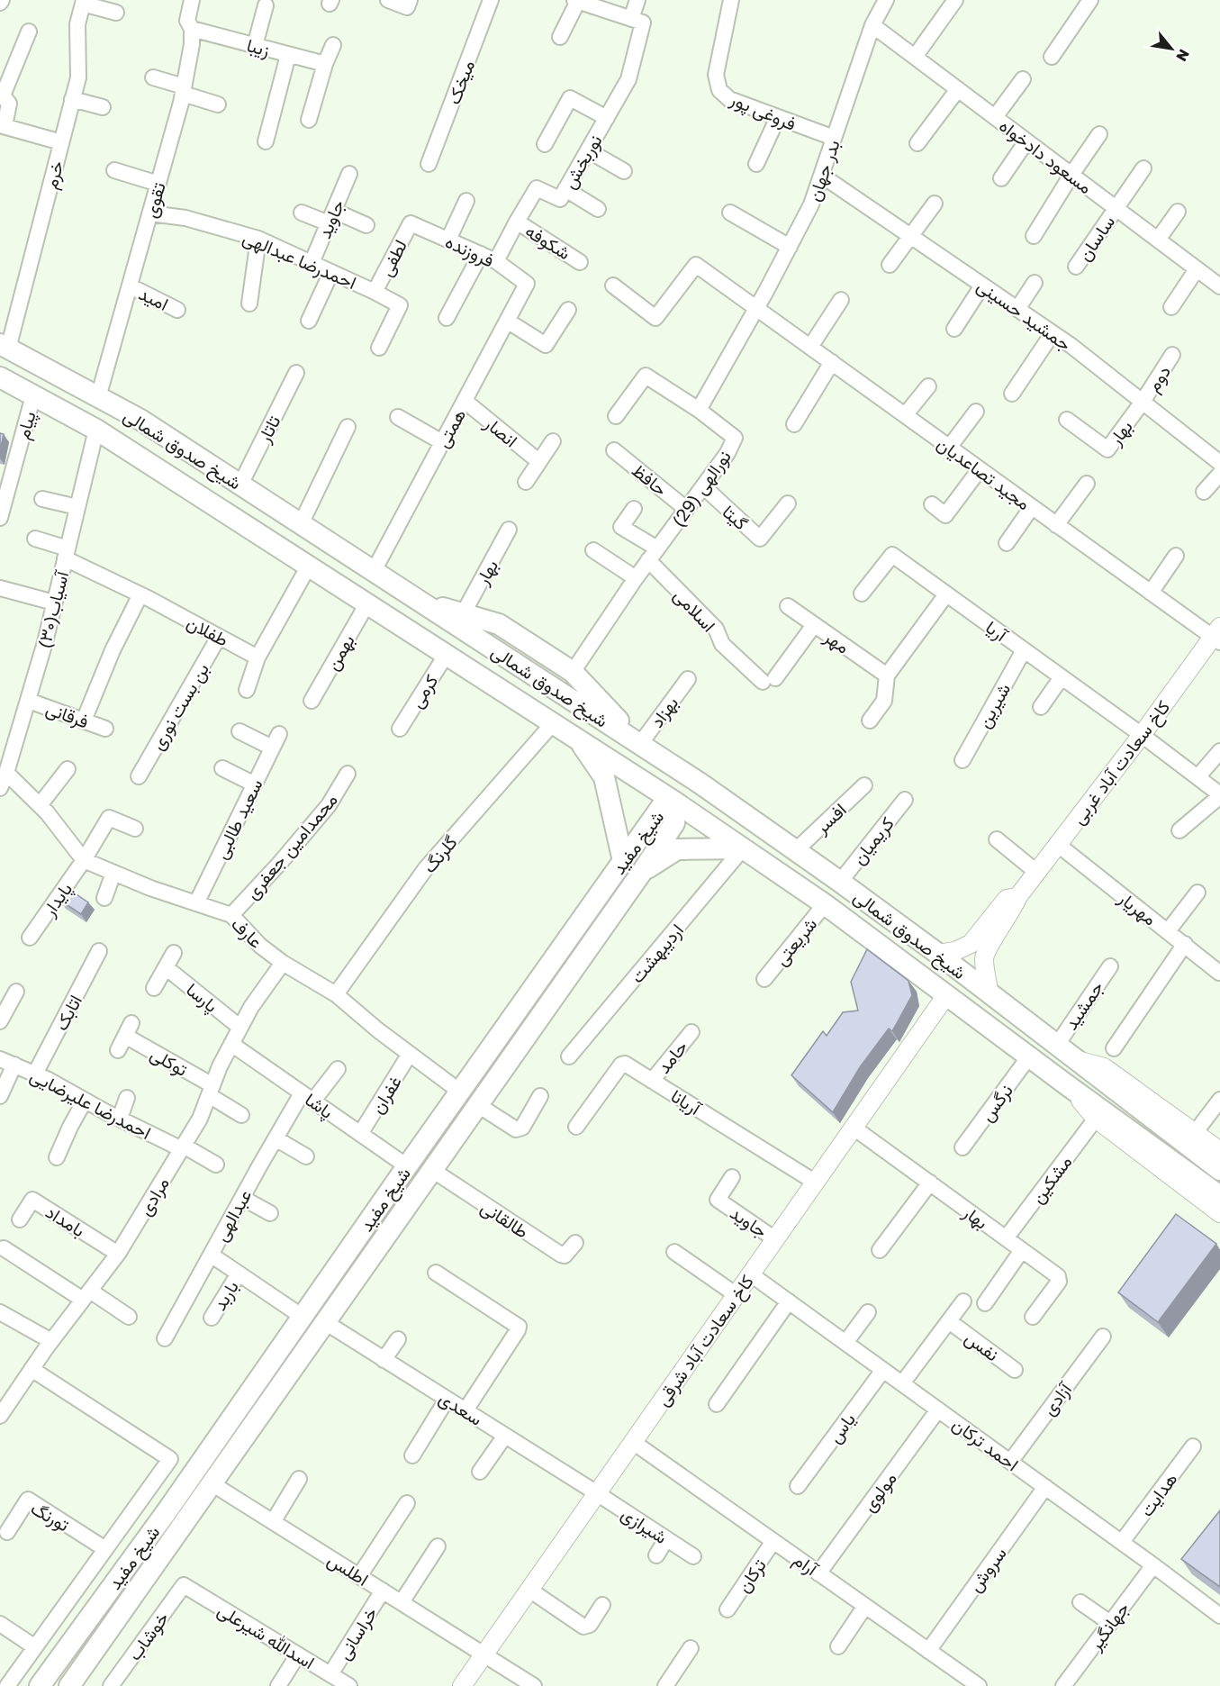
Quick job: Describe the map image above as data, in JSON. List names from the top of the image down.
{
  "streets": {
    "main road": ["شیخ صدوق شمالی", "شیخ مفید"],
    "street": [
      "زیبا",
      "میخک",
      "فروغی پور",
      "مسعود دادخواه",
      "نوربخش",
      "بدر جهان",
      "خرم",
      "تقوی",
      "جاوید",
      "ساسان",
      "شکوفه",
      "فروزنده",
      "لطفی",
      "احمدرضا عبدالهی",
      "امید",
      "جمشید حسینی",
      "دوم",
      "پیام",
      "همتی",
      "تاتار",
      "انصار",
      "بهار",
      "مجید تصاعدیان",
      "حافظ",
      "نورالهی (29)",
      "گیتا",
      "آسیاب(۳۰)",
      "اسلامی",
      "طفلان",
      "آریا",
      "مهر",
      "بهمن",
      "کرمی",
      "شیرین",
      "بن بست نوری",
      "بهزاد",
      "فرقانی",
      "کاخ سعادت آباد غربی",
      "افسر",
      "سعید طالبی",
      "کریمیان",
      "محمدامین جعفری",
      "گلرنگ",
      "پایدار",
      "مهریار",
      "عارف",
      "شریعتی",
      "اردیبهشت",
      "پارسا",
      "جمشید",
      "اتابک",
      "حامد",
      "توکلی",
      "غفران",
      "آریانا",
      "نرگس",
      "احمدرضا علیرضایی",
      "پاشا",
      "مشکین",
      "مرادی",
      "عبدالهی",
      "طالقانی",
      "بامداد",
      "باربد",
      "کاخ سعادت آباد شرقی",
      "نفس",
      "آزادی",
      "سعدی",
      "یاس",
      "احمد ترکان",
      "مولوی",
      "هدایت",
      "تورنگ",
      "شیرازی",
      "آرام",
      "اطلس",
      "سروش",
      "ترکان",
      "جهانگیر",
      "خراسانی",
      "خوشاب",
      "اسدالله شیرعلی"
    ]
  },
  "crossings": [
    ["زیبا", "تقوی"],
    ["فروغی پور", "بدر جهان"],
    ["مسعود دادخواه", "بدر جهان"],
    ["مسعود دادخواه", "ساسان"],
    ["نوربخش", "شکوفه"],
    ["نوربخش", "فروزنده"],
    ["بدر جهان", "جمشید حسینی"],
    ["بدر جهان", "مجید تصاعدیان"],
    ["خرم", "شیخ صدوق شمالی"],
    ["تقوی", "احمدرضا عبدالهی"],
    ["تقوی", "امید"],
    ["تقوی", "شیخ صدوق شمالی"],
    ["جاوید", "احمدرضا عبدالهی"],
    ["جاوید", "کاخ سعادت آباد شرقی"],
    ["فروزنده", "لطفی"],
    ["فروزنده", "همتی"],
    ["لطفی", "احمدرضا عبدالهی"],
    ["جمشید حسینی", "دوم"],
    ["جمشید حسینی", "بهار"],
    ["دوم", "بهار"],
    ["پیام", "شیخ صدوق شمالی"],
    ["همتی", "انصار"],
    ["همتی", "شیخ صدوق شمالی"],
    ["تاتار", "شیخ صدوق شمالی"],
    ["بهار", "مشکین"],
    ["بهار", "کاخ سعادت آباد شرقی"],
    ["شیخ صدوق شمالی", "آسیاب(۳۰)"],
    ["شیخ صدوق شمالی", "بهمن"],
    ["شیخ صدوق شمالی", "کرمی"],
    ["شیخ صدوق شمالی", "بهزاد"],
    ["شیخ صدوق شمالی", "افسر"],
    ["شیخ صدوق شمالی", "کریمیان"],
    ["شیخ صدوق شمالی", "شیخ مفید"],
    ["شیخ صدوق شمالی", "گلرنگ"],
    ["شیخ صدوق شمالی", "شریعتی"],
    ["شیخ صدوق شمالی", "اردیبهشت"],
    ["شیخ صدوق شمالی", "جمشید"],
    ["شیخ صدوق شمالی", "نرگس"],
    ["شیخ صدوق شمالی", "مشکین"],
    ["شیخ صدوق شمالی", "کاخ سعادت آباد شرقی"],
    ["مجید تصاعدیان", "کاخ سعادت آباد غربی"],
    ["حافظ", "نورالهی (29)"],
    ["نورالهی (29)", "گیتا"],
    ["نورالهی (29)", "اسلامی"],
    ["آسیاب(۳۰)", "طفلان"],
    ["آسیاب(۳۰)", "فرقانی"],
    ["آسیاب(۳۰)", "عارف"],
    ["اسلامی", "مهر"],
    ["طفلان", "بن بست نوری"],
    ["آریا", "شیرین"],
    ["آریا", "کاخ سعادت آباد غربی"],
    ["کاخ سعادت آباد غربی", "مهریار"],
    ["سعید طالبی", "عارف"],
    ["شیخ مفید", "عارف"],
    ["شیخ مفید", "پاشا"],
    ["شیخ مفید", "طالقانی"],
    ["شیخ مفید", "سعدی"],
    ["شیخ مفید", "اطلس"],
    ["محمدامین جعفری", "عارف"],
    ["گلرنگ", "عارف"],
    ["پایدار", "عارف"],
    ["عارف", "غفران"],
    ["عارف", "مرادی"],
    ["پارسا", "مرادی"],
    ["اتابک", "احمدرضا علیرضایی"],
    ["حامد", "آریانا"],
    ["توکلی", "مرادی"],
    ["غفران", "پاشا"],
    ["آریانا", "کاخ سعادت آباد شرقی"],
    ["احمدرضا علیرضایی", "مرادی"],
    ["پاشا", "مرادی"],
    ["پاشا", "عبدالهی"],
    ["مرادی", "بامداد"],
    ["کاخ سعادت آباد شرقی", "سعدی"],
    ["کاخ سعادت آباد شرقی", "احمد ترکان"],
    ["کاخ سعادت آباد شرقی", "شیرازی"],
    ["کاخ سعادت آباد شرقی", "آرام"],
    ["کاخ سعادت آباد شرقی", "اطلس"],
    ["آزادی", "احمد ترکان"],
    ["سعدی", "شیرازی"],
    ["یاس", "احمد ترکان"],
    ["احمد ترکان", "مولوی"],
    ["احمد ترکان", "هدایت"],
    ["احمد ترکان", "سروش"],
    ["احمد ترکان", "جهانگیر"],
    ["مولوی", "آرام"],
    ["آرام", "سروش"],
    ["آرام", "ترکان"],
    ["اطلس", "خراسانی"],
    ["خراسانی", "اسدالله شیرعلی"],
    ["خوشاب", "اسدالله شیرعلی"]
  ],
  "north": "bottom right"
}
